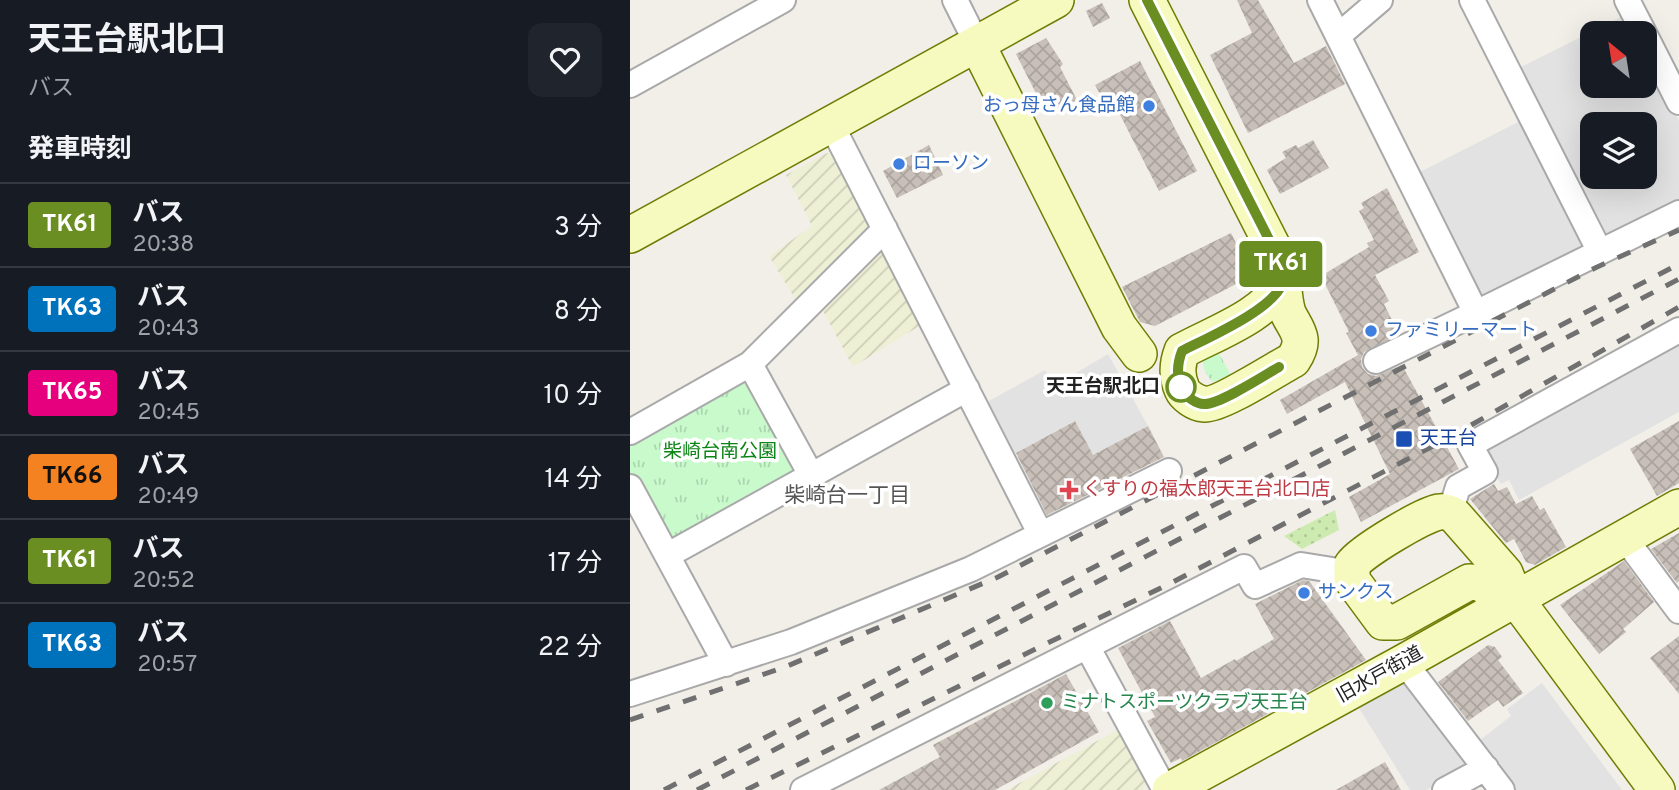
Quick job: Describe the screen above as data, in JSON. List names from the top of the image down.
{
  "streets": {
    "street": ["旧水戸街道"]
  },
  "districts": ["柴崎台一丁目"],
  "parks": ["柴崎台南公園"],
  "places": {
    "other": [
      "おっ母さん食品館",
      "ローソン",
      "ファミリーマート",
      "天王台駅北口",
      "サンクス",
      "ミナトスポーツクラブ天王台"
    ],
    "transit": ["天王台"],
    "health": ["くすりの福太郎天王台北口店"]
  },
  "lines": ["bus line TK61"],
  "north": "top left",
  "page": {
    "heading": [
      ["天王台駅北口", "バス"],
      "発車時刻"
    ],
    "on_map": "TK61",
    "list": [
      {
        "mark": "TK61",
        "name": "バス",
        "note": "20:38",
        "value": "3 分"
      },
      {
        "mark": "TK63",
        "name": "バス",
        "note": "20:43",
        "value": "8 分"
      },
      {
        "mark": "TK65",
        "name": "バス",
        "note": "20:45",
        "value": "10 分"
      },
      {
        "mark": "TK66",
        "name": "バス",
        "note": "20:49",
        "value": "14 分"
      },
      {
        "mark": "TK61",
        "name": "バス",
        "note": "20:52",
        "value": "17 分"
      },
      {
        "mark": "TK63",
        "name": "バス",
        "note": "20:57",
        "value": "22 分"
      }
    ]
  }
}
